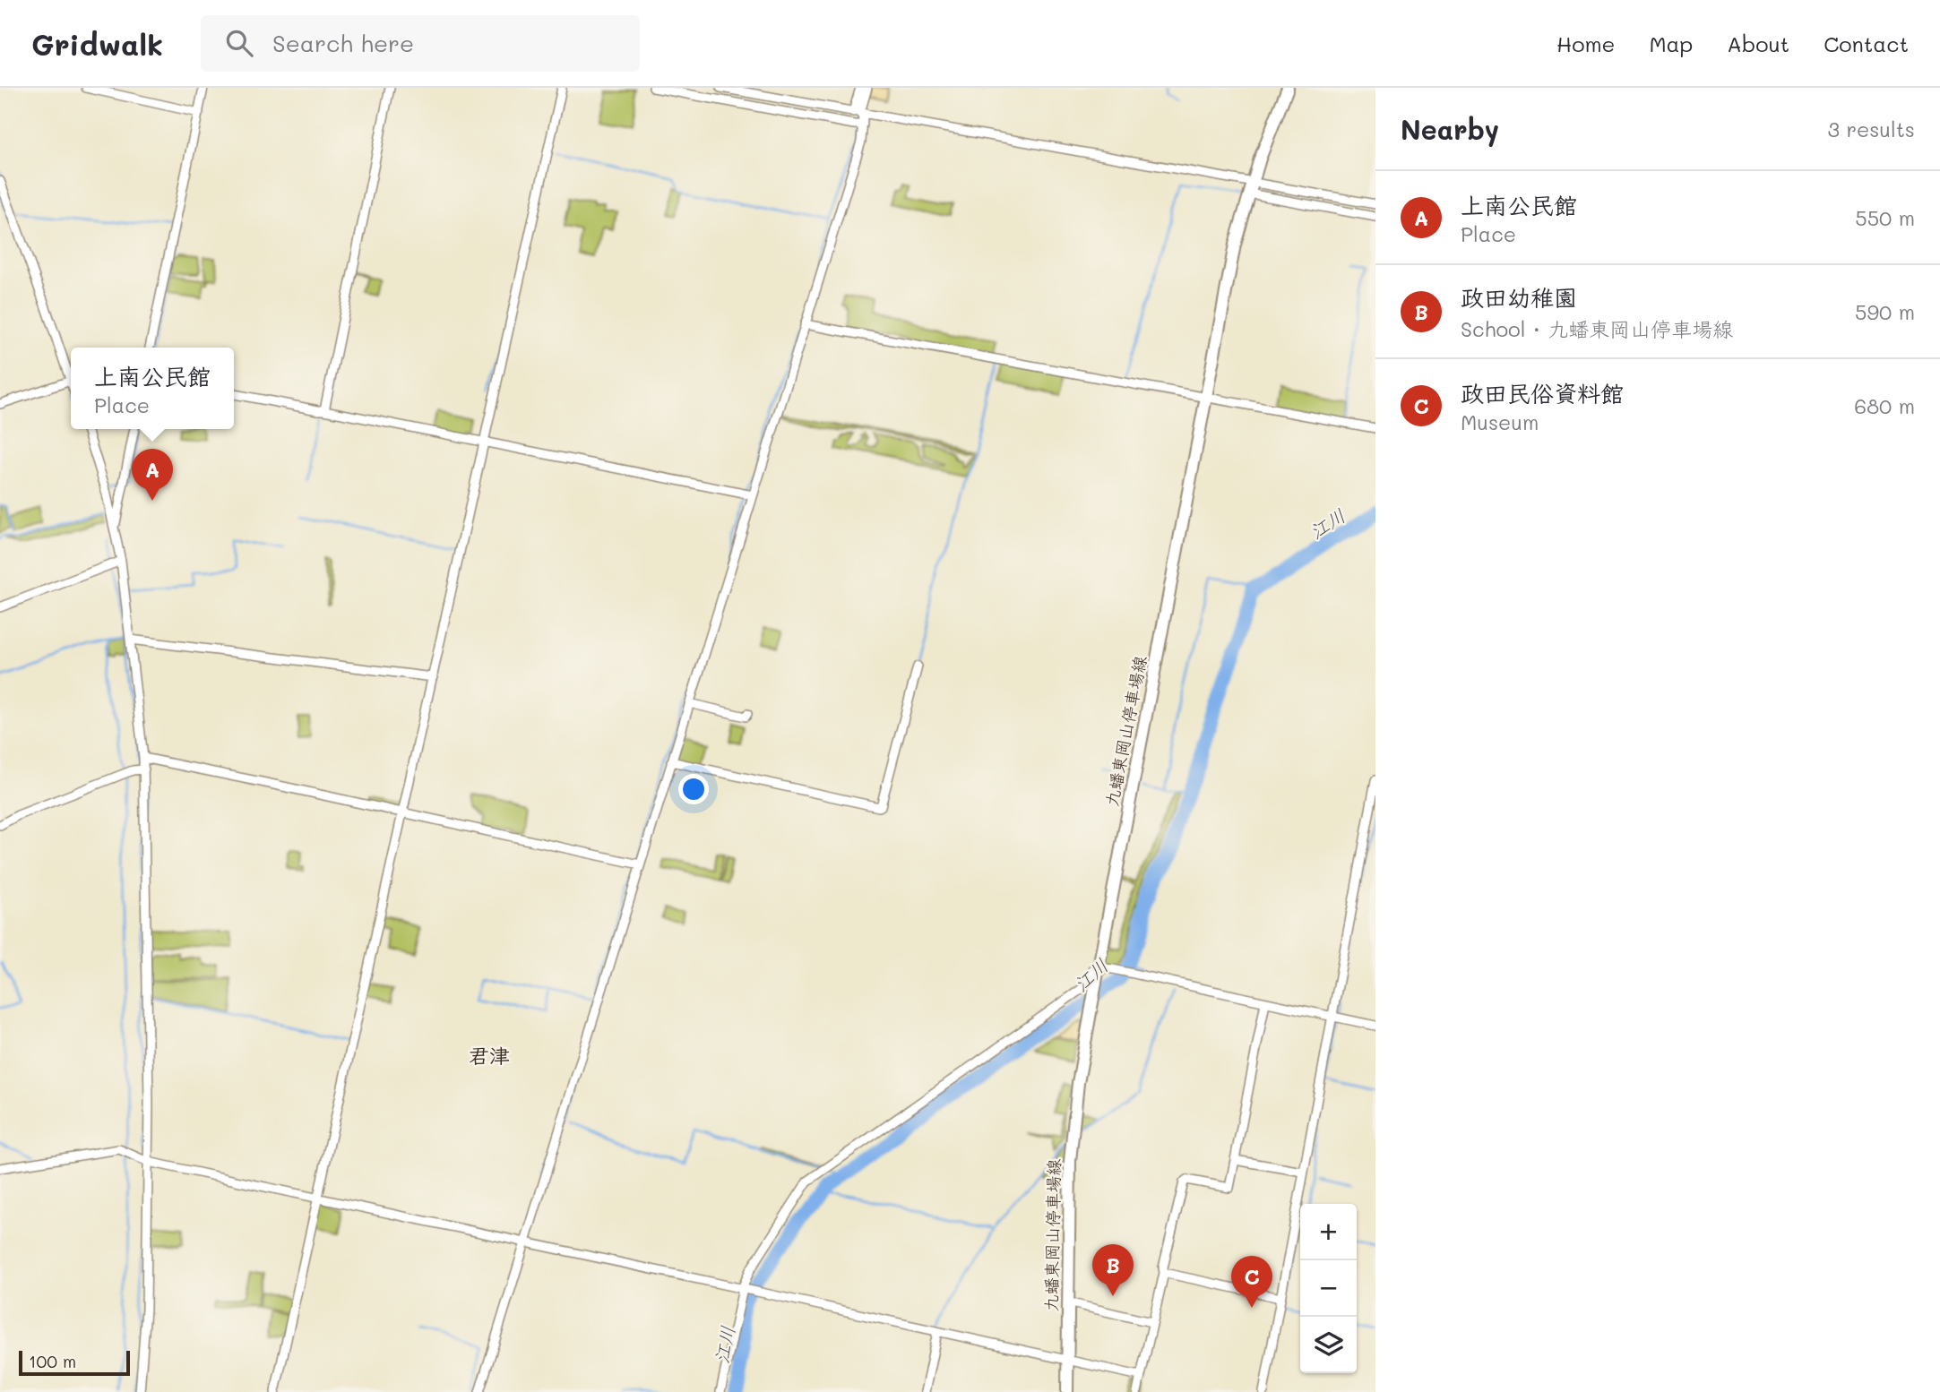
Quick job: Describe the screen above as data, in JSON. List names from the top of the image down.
{
  "streets": {
    "main road": ["九蟠東岡山停車場線"]
  },
  "districts": ["君津"],
  "water": ["江川"],
  "scale_bar": "100 m",
  "page": {
    "header": "Gridwalk",
    "search": "Search here",
    "nav": [
      "Home",
      "Map",
      "About",
      "Contact"
    ],
    "heading": ["Nearby", "3 results"],
    "list": [
      {
        "mark": "A",
        "name": "上南公民館",
        "note": "Place",
        "value": "550 m"
      },
      {
        "mark": "B",
        "name": "政田幼稚園",
        "note": "School · 九蟠東岡山停車場線",
        "value": "590 m"
      },
      {
        "mark": "C",
        "name": "政田民俗資料館",
        "note": "Museum",
        "value": "680 m"
      }
    ],
    "popup": ["上南公民館", "Place"],
    "pins": ["A", "B", "C"],
    "map_buttons": ["+", "−"],
    "scale": "100 m"
  }
}
